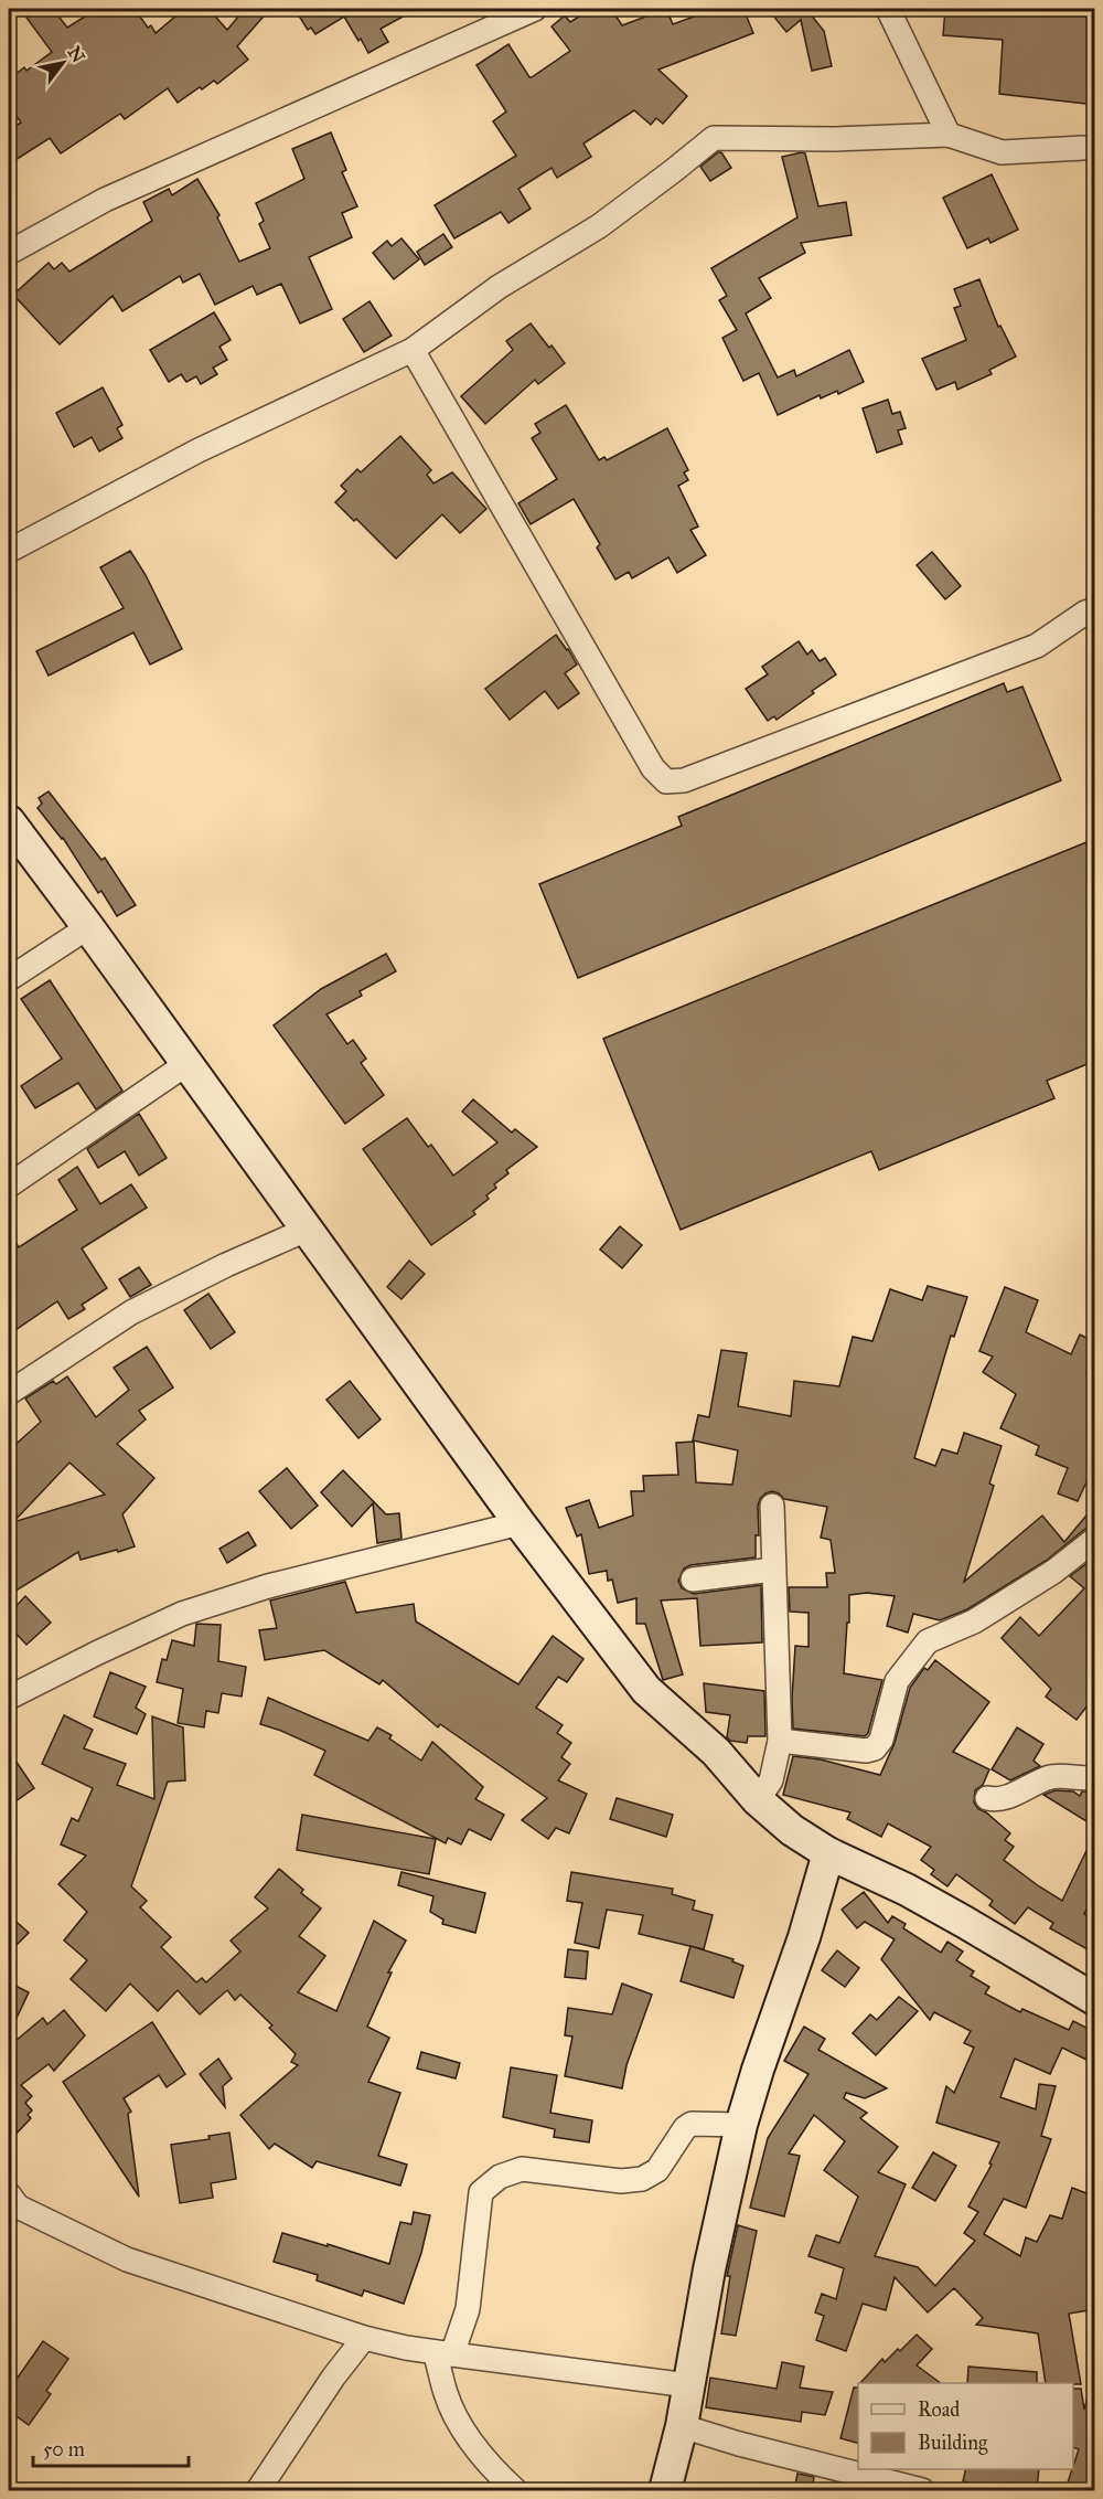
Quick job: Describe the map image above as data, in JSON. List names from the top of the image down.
{
  "legend": ["Road", "Building"],
  "scale_bar": "50 m",
  "north": "top right"
}
